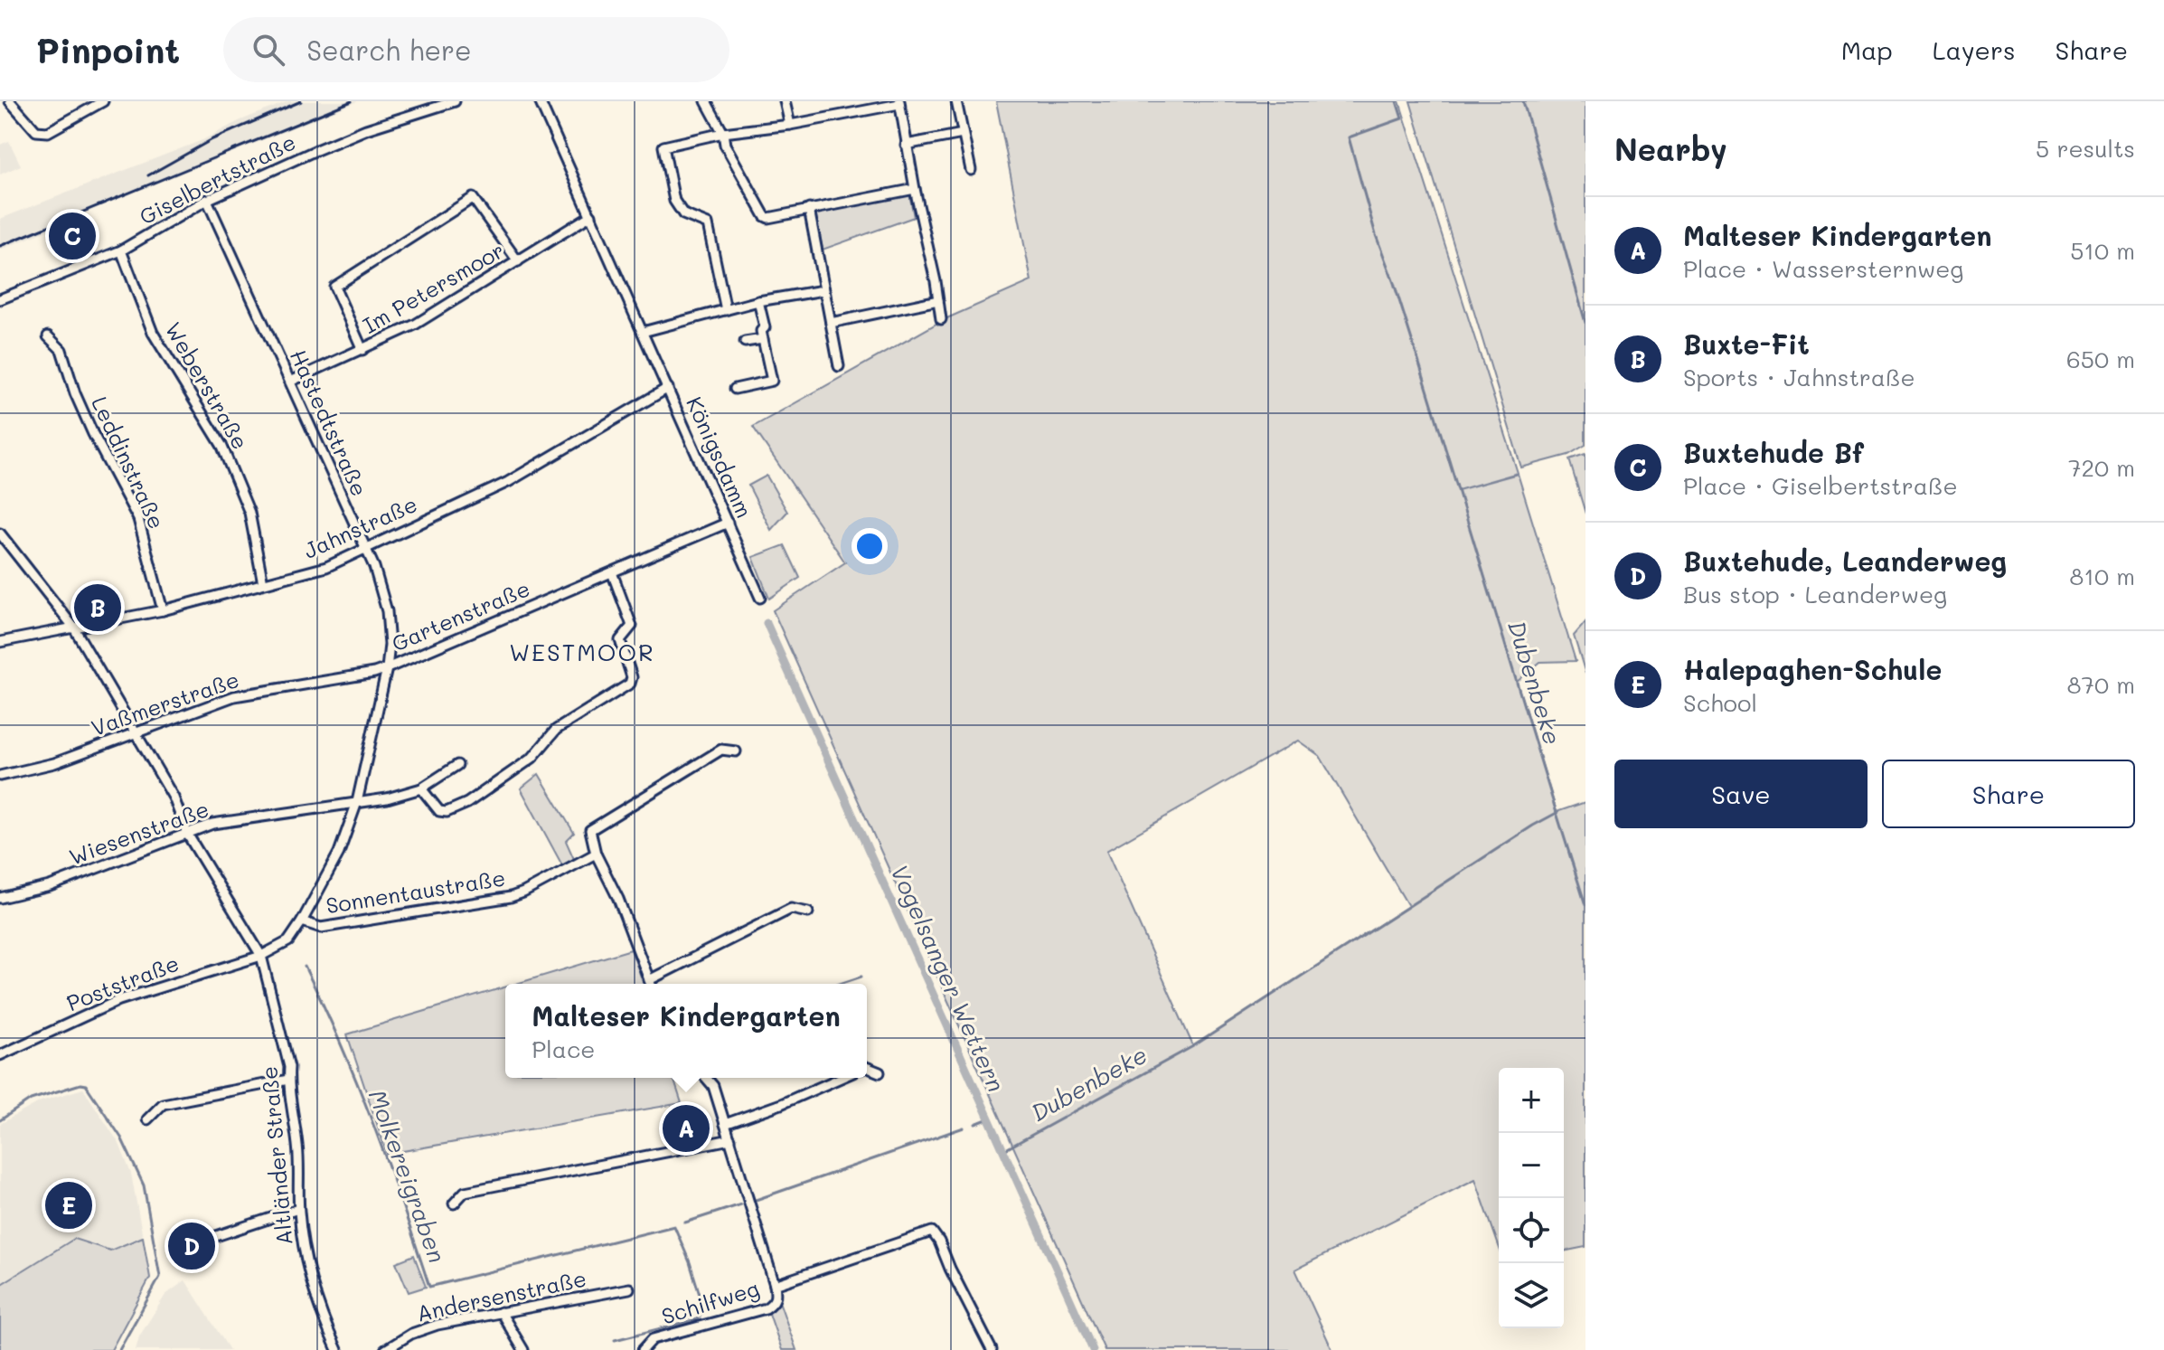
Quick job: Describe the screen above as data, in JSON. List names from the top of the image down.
{
  "streets": {
    "street": [
      "Giselbertstraße",
      "Im Petersmoor",
      "Weberstraße",
      "Hastedtstraße",
      "Königsdamm",
      "Leddinstraße",
      "Jahnstraße",
      "Gartenstraße",
      "Vaßmerstraße",
      "Wiesenstraße",
      "Sonnentaustraße",
      "Poststraße",
      "Altländer Straße",
      "Andersenstraße",
      "Schilfweg"
    ]
  },
  "crossings": [
    ["Giselbertstraße", "Weberstraße"],
    ["Giselbertstraße", "Hastedtstraße"],
    ["Im Petersmoor", "Hastedtstraße"],
    ["Im Petersmoor", "Königsdamm"],
    ["Weberstraße", "Jahnstraße"],
    ["Hastedtstraße", "Jahnstraße"],
    ["Hastedtstraße", "Gartenstraße"],
    ["Hastedtstraße", "Vaßmerstraße"],
    ["Königsdamm", "Jahnstraße"],
    ["Königsdamm", "Gartenstraße"],
    ["Leddinstraße", "Jahnstraße"],
    ["Jahnstraße", "Altländer Straße"],
    ["Gartenstraße", "Vaßmerstraße"],
    ["Gartenstraße", "Wiesenstraße"],
    ["Gartenstraße", "Sonnentaustraße"],
    ["Gartenstraße", "Poststraße"],
    ["Gartenstraße", "Altländer Straße"],
    ["Vaßmerstraße", "Altländer Straße"],
    ["Wiesenstraße", "Altländer Straße"],
    ["Poststraße", "Altländer Straße"]
  ],
  "districts": ["WESTMOOR"],
  "water": ["Dubenbeke", "Vogelsanger Wettern", "Molkereigraben"],
  "page": {
    "header": "Pinpoint",
    "search": "Search here",
    "nav": ["Map", "Layers", "Share"],
    "heading": ["Nearby", "5 results"],
    "list": [
      {
        "mark": "A",
        "name": "Malteser Kindergarten",
        "note": "Place · Wassersternweg",
        "value": "510 m"
      },
      {
        "mark": "B",
        "name": "Buxte-Fit",
        "note": "Sports · Jahnstraße",
        "value": "650 m"
      },
      {
        "mark": "C",
        "name": "Buxtehude Bf",
        "note": "Place · Giselbertstraße",
        "value": "720 m"
      },
      {
        "mark": "D",
        "name": "Buxtehude, Leanderweg",
        "note": "Bus stop · Leanderweg",
        "value": "810 m"
      },
      {
        "mark": "E",
        "name": "Halepaghen-Schule",
        "note": "School",
        "value": "870 m"
      }
    ],
    "pins": [
      "C",
      "B",
      "A",
      "E",
      "D"
    ],
    "buttons": ["Save", "Share"],
    "popup": ["Malteser Kindergarten", "Place"],
    "map_buttons": ["+", "−"]
  }
}
